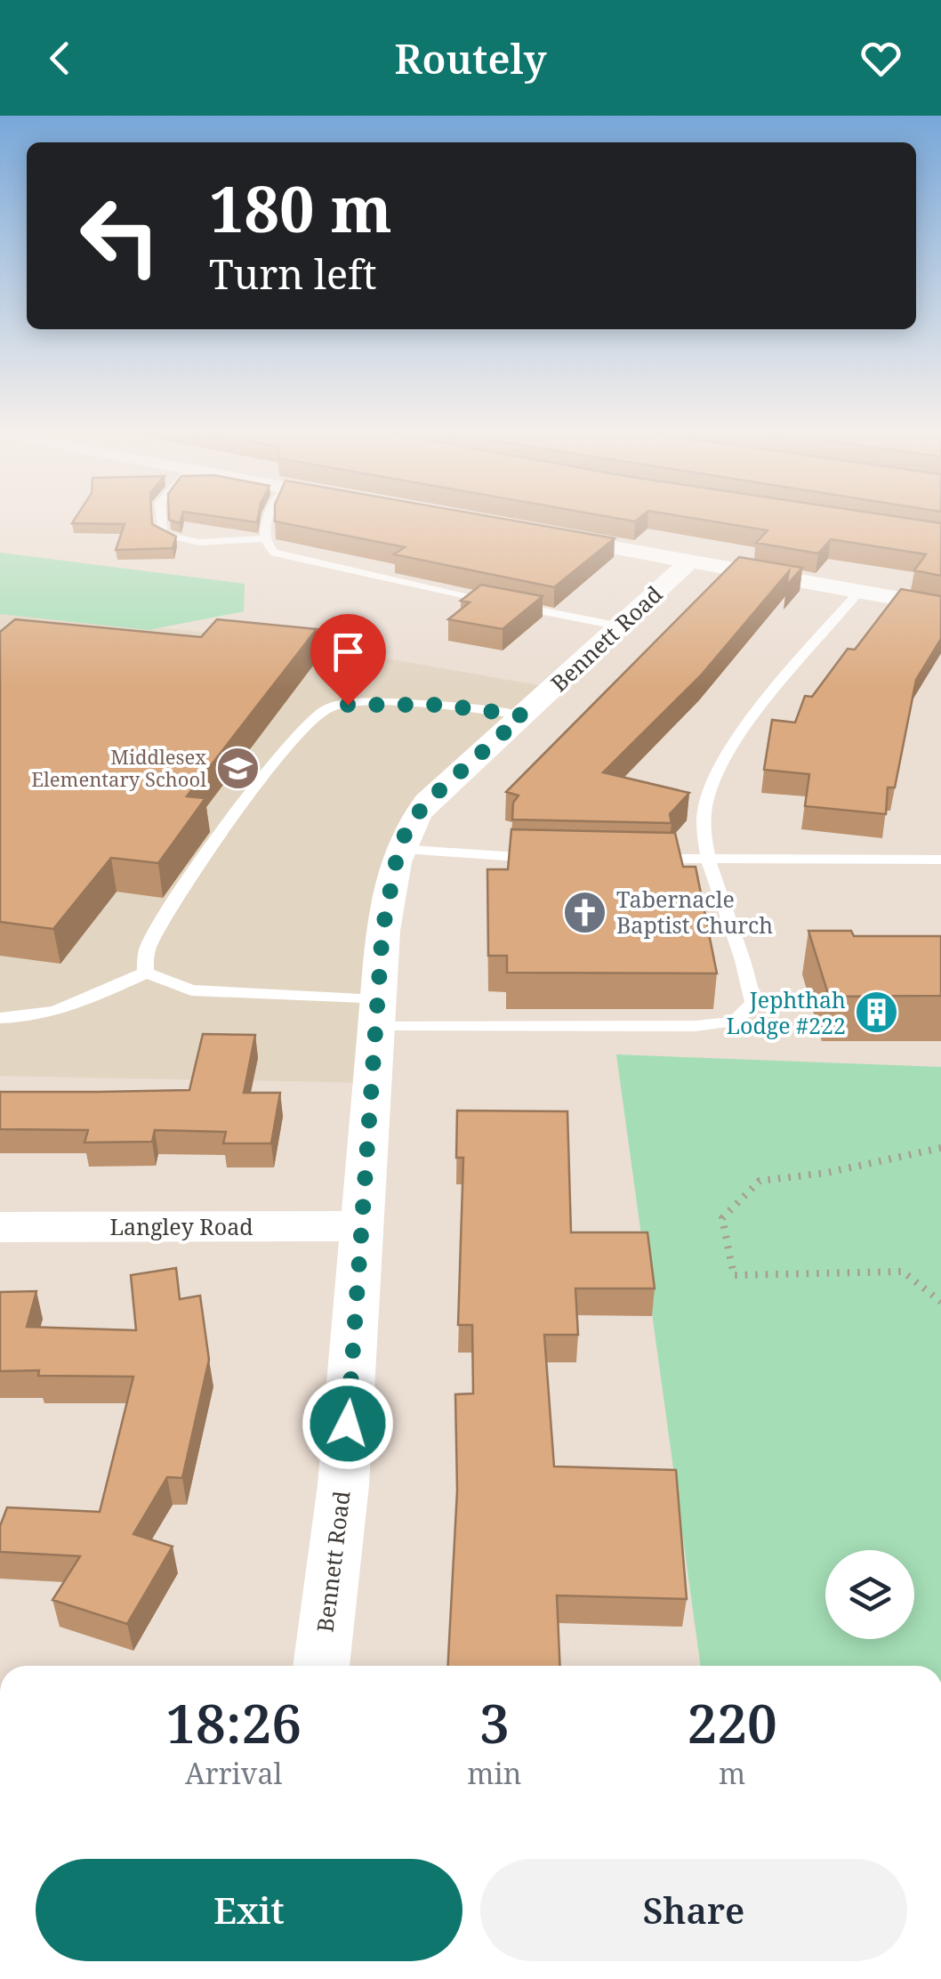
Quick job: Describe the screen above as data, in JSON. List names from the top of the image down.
{
  "streets": {
    "street": ["Bennett Road", "Langley Road"]
  },
  "crossings": [
    ["Bennett Road", "Langley Road"]
  ],
  "places": {
    "school or university": ["Middlesex Elementary School"],
    "church": ["Tabernacle Baptist Church"],
    "building": ["Jephthah Lodge #222"]
  },
  "page": {
    "header": "Routely",
    "turn": ["180 m", "Turn left"],
    "eta": [
      "18:26",
      "Arrival",
      "3",
      "min",
      "220",
      "m"
    ],
    "buttons": ["Exit", "Share"]
  }
}
